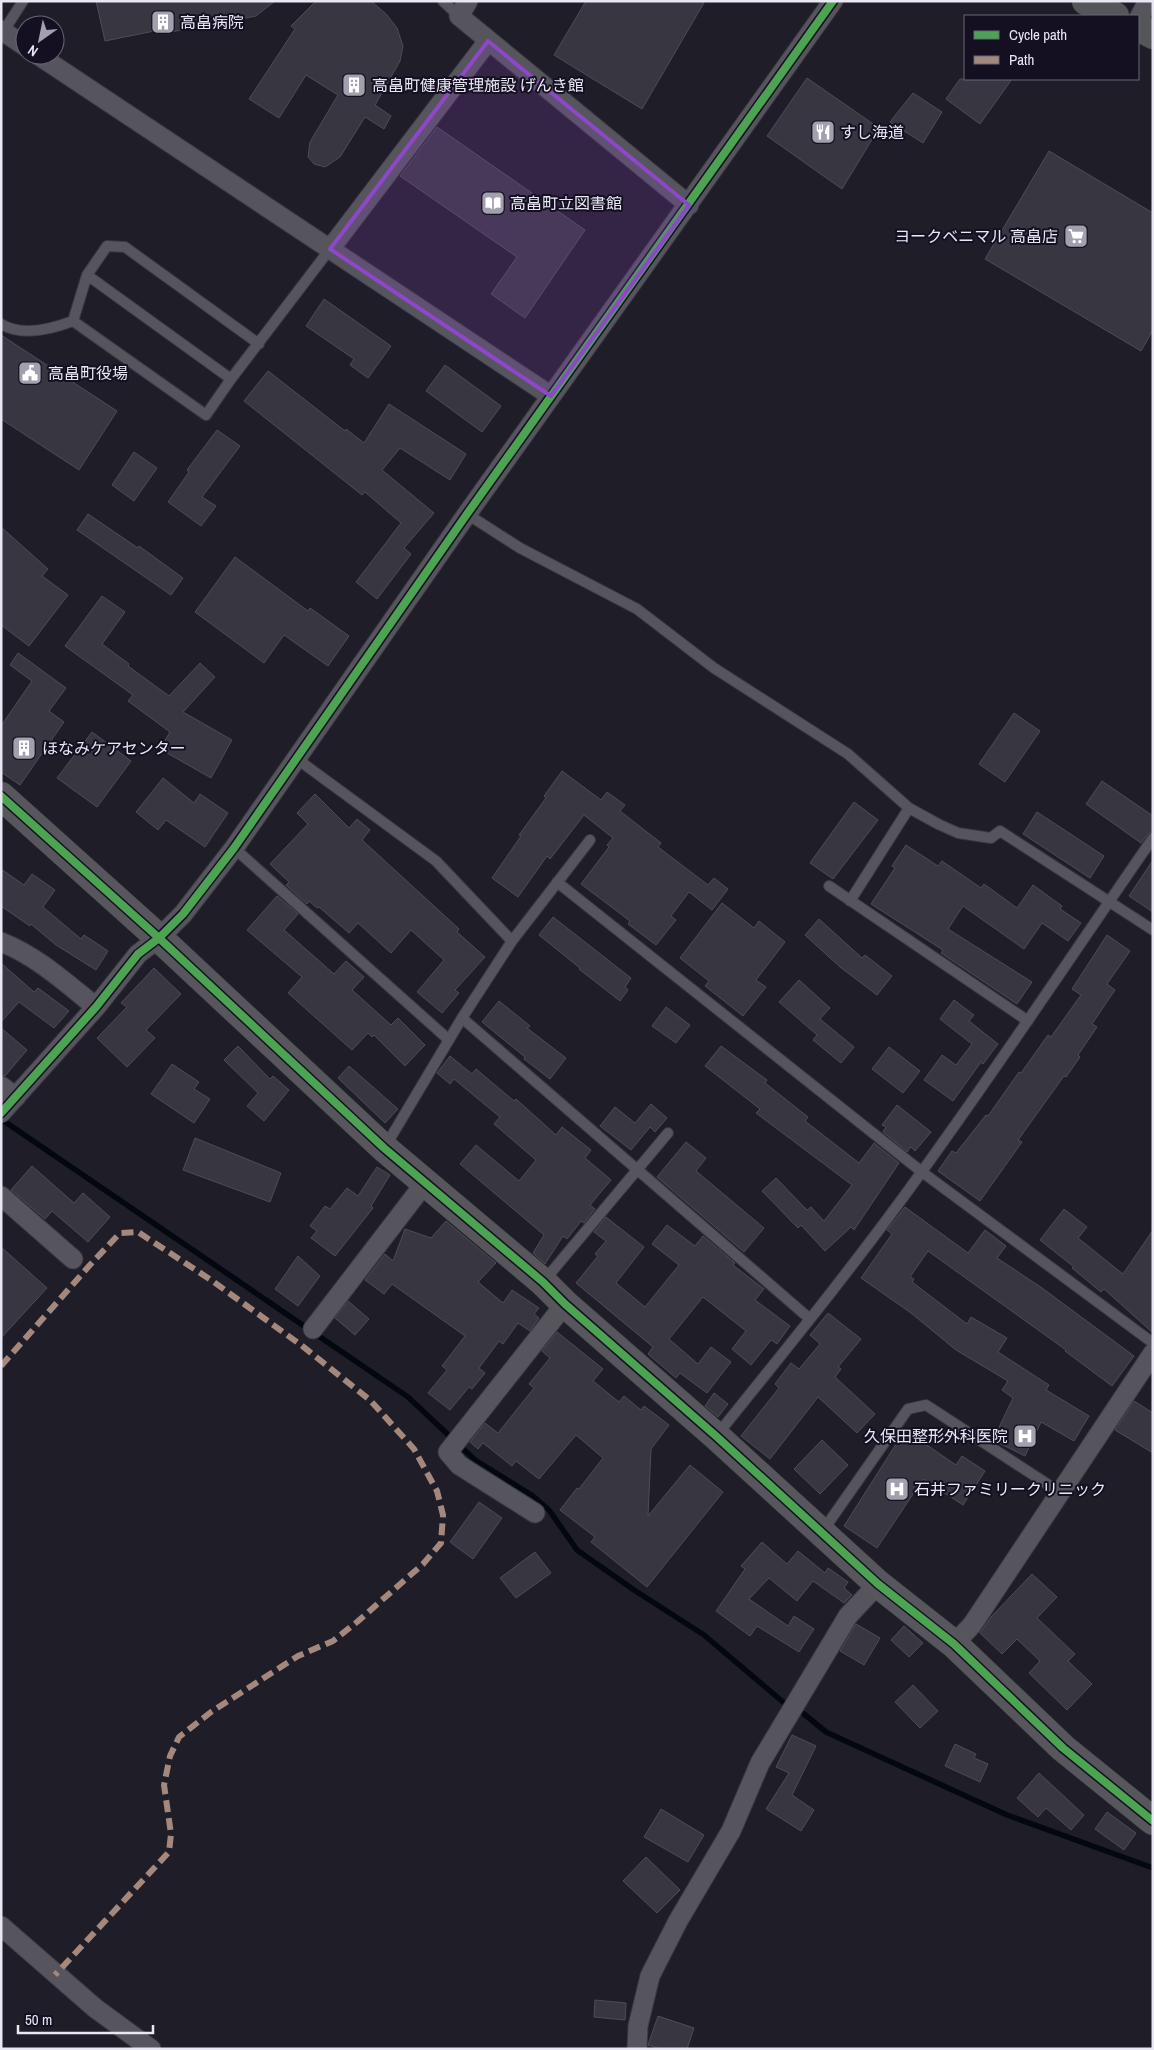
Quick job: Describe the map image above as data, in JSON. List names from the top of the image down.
{
  "places": {
    "building": ["高畠病院", "高畠町健康管理施設 げんき館", "ほなみケアセンター"],
    "restaurant": ["すし海道"],
    "library": ["高畠町立図書館"],
    "supermarket": ["ヨークベニマル 高畠店"],
    "public building": ["高畠町役場"],
    "hospital": ["久保田整形外科医院", "石井ファミリークリニック"]
  },
  "legend": ["Cycle path", "Path"],
  "scale_bar": "50 m",
  "north": "bottom left"
}
